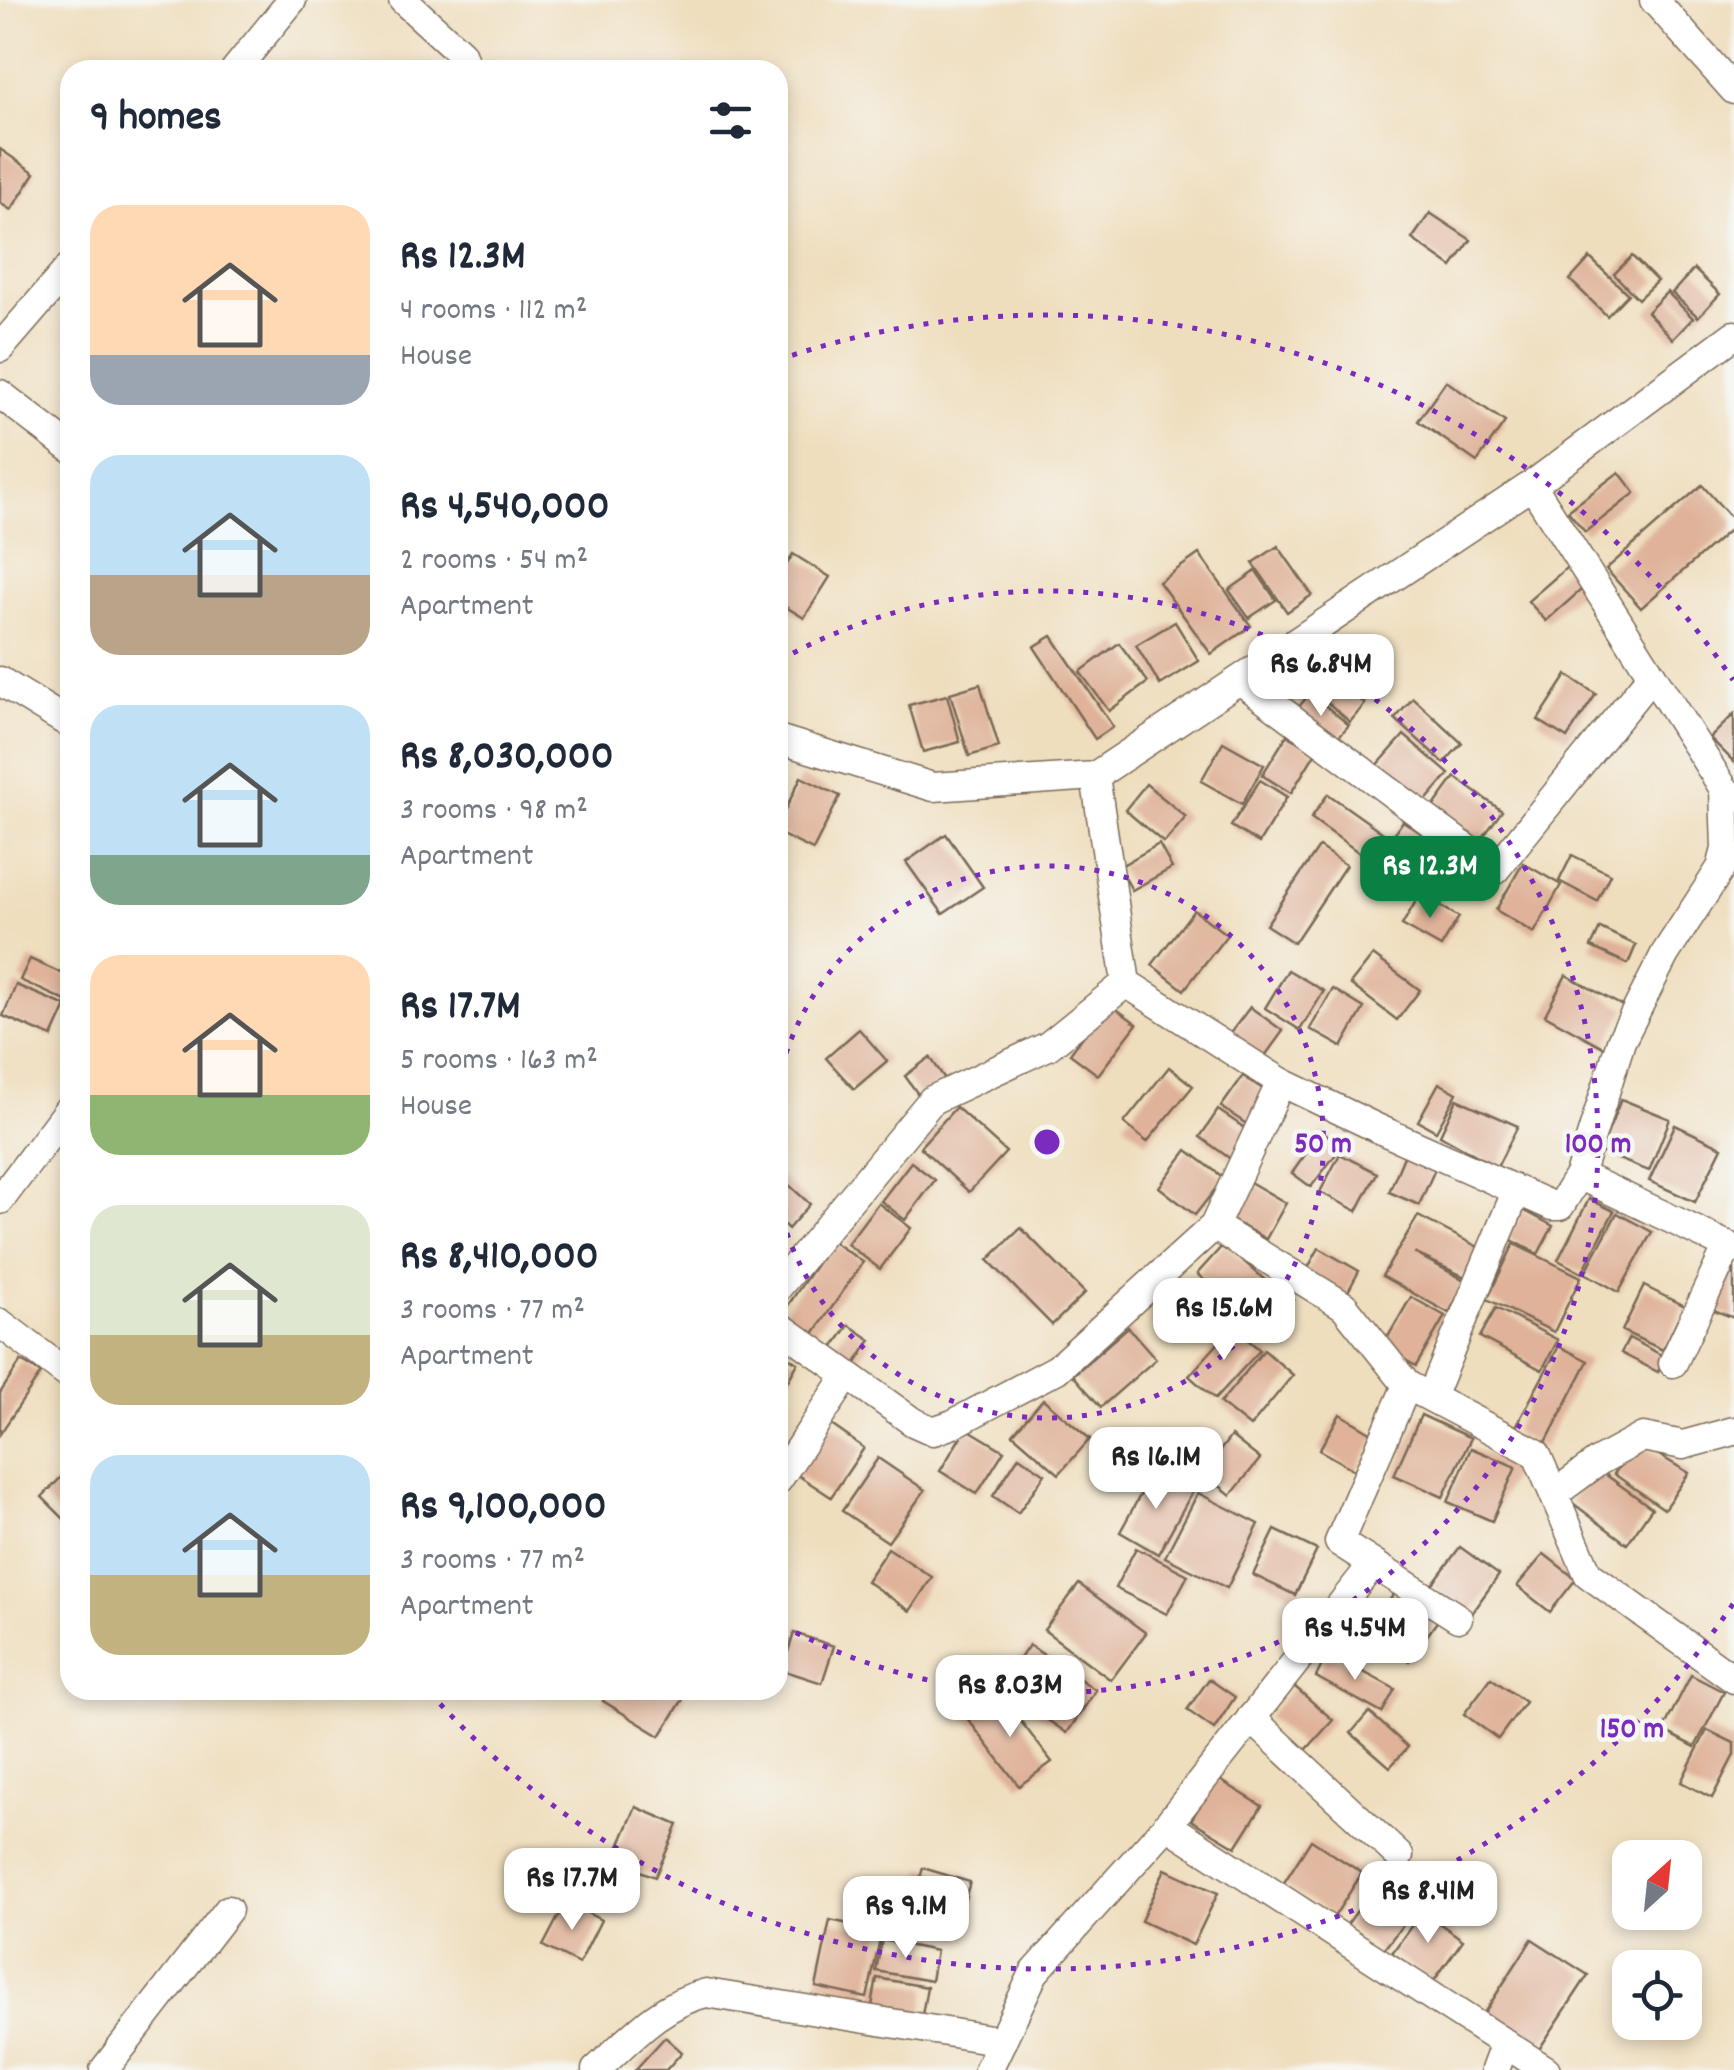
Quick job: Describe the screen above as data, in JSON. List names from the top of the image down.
{
  "north": "top right",
  "page": {
    "heading": "9 homes",
    "list": [
      {
        "name": "Rs 12.3M",
        "note": "4 rooms · 112 m² · House"
      },
      {
        "name": "Rs 4,540,000",
        "note": "2 rooms · 54 m² · Apartment"
      },
      {
        "name": "Rs 8,030,000",
        "note": "3 rooms · 98 m² · Apartment"
      },
      {
        "name": "Rs 17.7M",
        "note": "5 rooms · 163 m² · House"
      },
      {
        "name": "Rs 8,410,000",
        "note": "3 rooms · 77 m² · Apartment"
      },
      {
        "name": "Rs 9,100,000",
        "note": "3 rooms · 77 m² · Apartment"
      }
    ],
    "price": [
      "Rs 6.84M",
      "Rs 12.3M",
      "Rs 15.6M",
      "Rs 16.1M",
      "Rs 4.54M",
      "Rs 8.03M",
      "Rs 17.7M",
      "Rs 8.41M",
      "Rs 9.1M"
    ]
  },
  "rings": ["50 m", "100 m", "150 m"]
}
